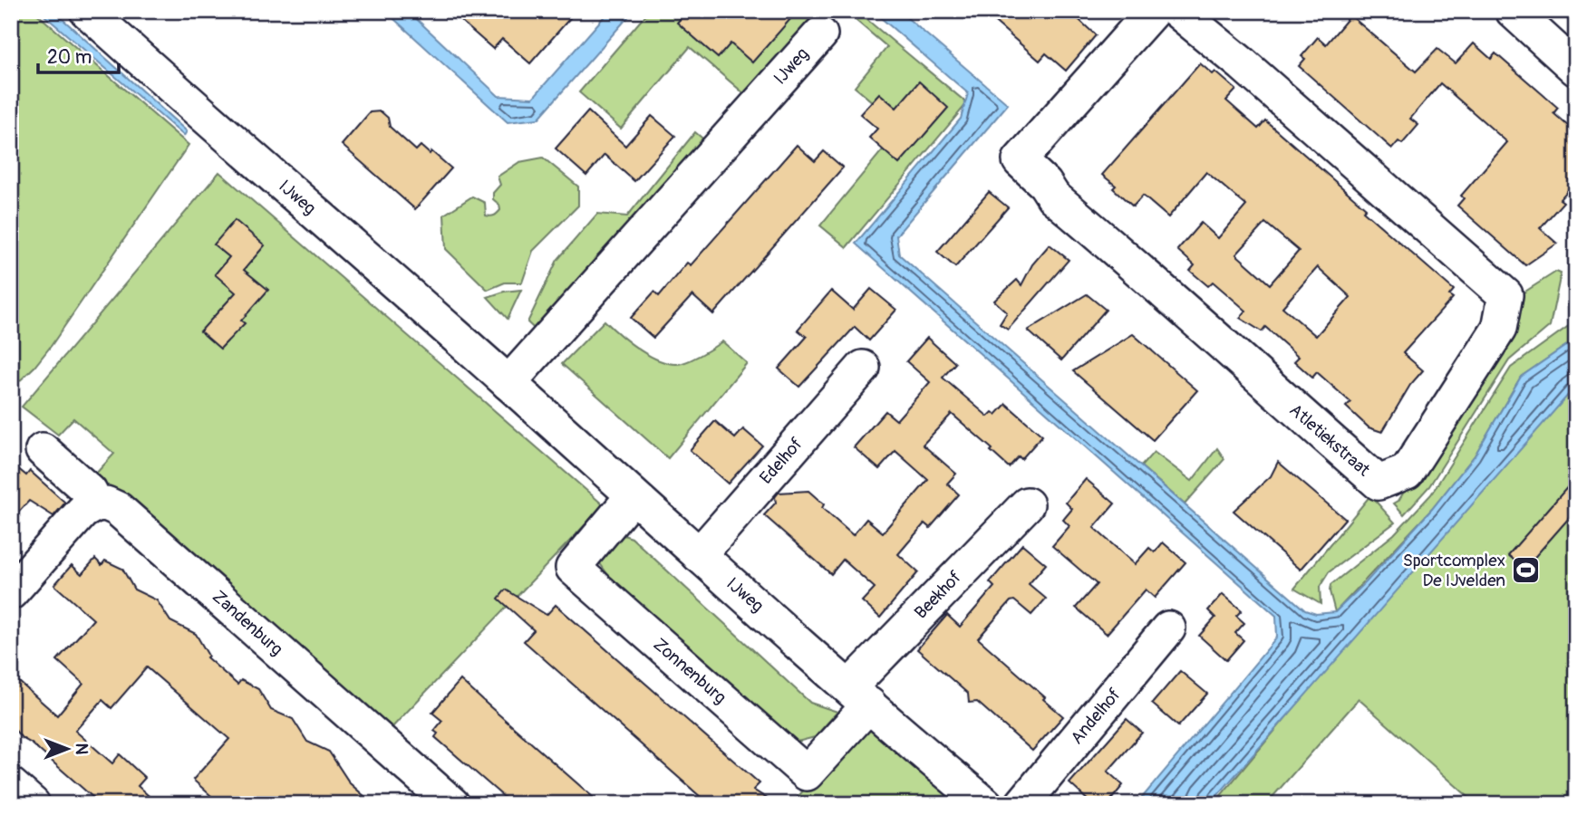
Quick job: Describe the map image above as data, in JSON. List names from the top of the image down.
{
  "streets": {
    "street": [
      "IJweg",
      "Atletiekstraat",
      "Edelhof",
      "Beekhof",
      "Zandenburg",
      "Zonnenburg",
      "Andelhof"
    ]
  },
  "crossings": [
    ["IJweg", "Edelhof"],
    ["IJweg", "Beekhof"],
    ["IJweg", "Zonnenburg"],
    ["Beekhof", "Zonnenburg"]
  ],
  "places": {
    "sports": ["Sportcomplex De IJvelden"]
  },
  "scale_bar": "20 m",
  "north": "right"
}
